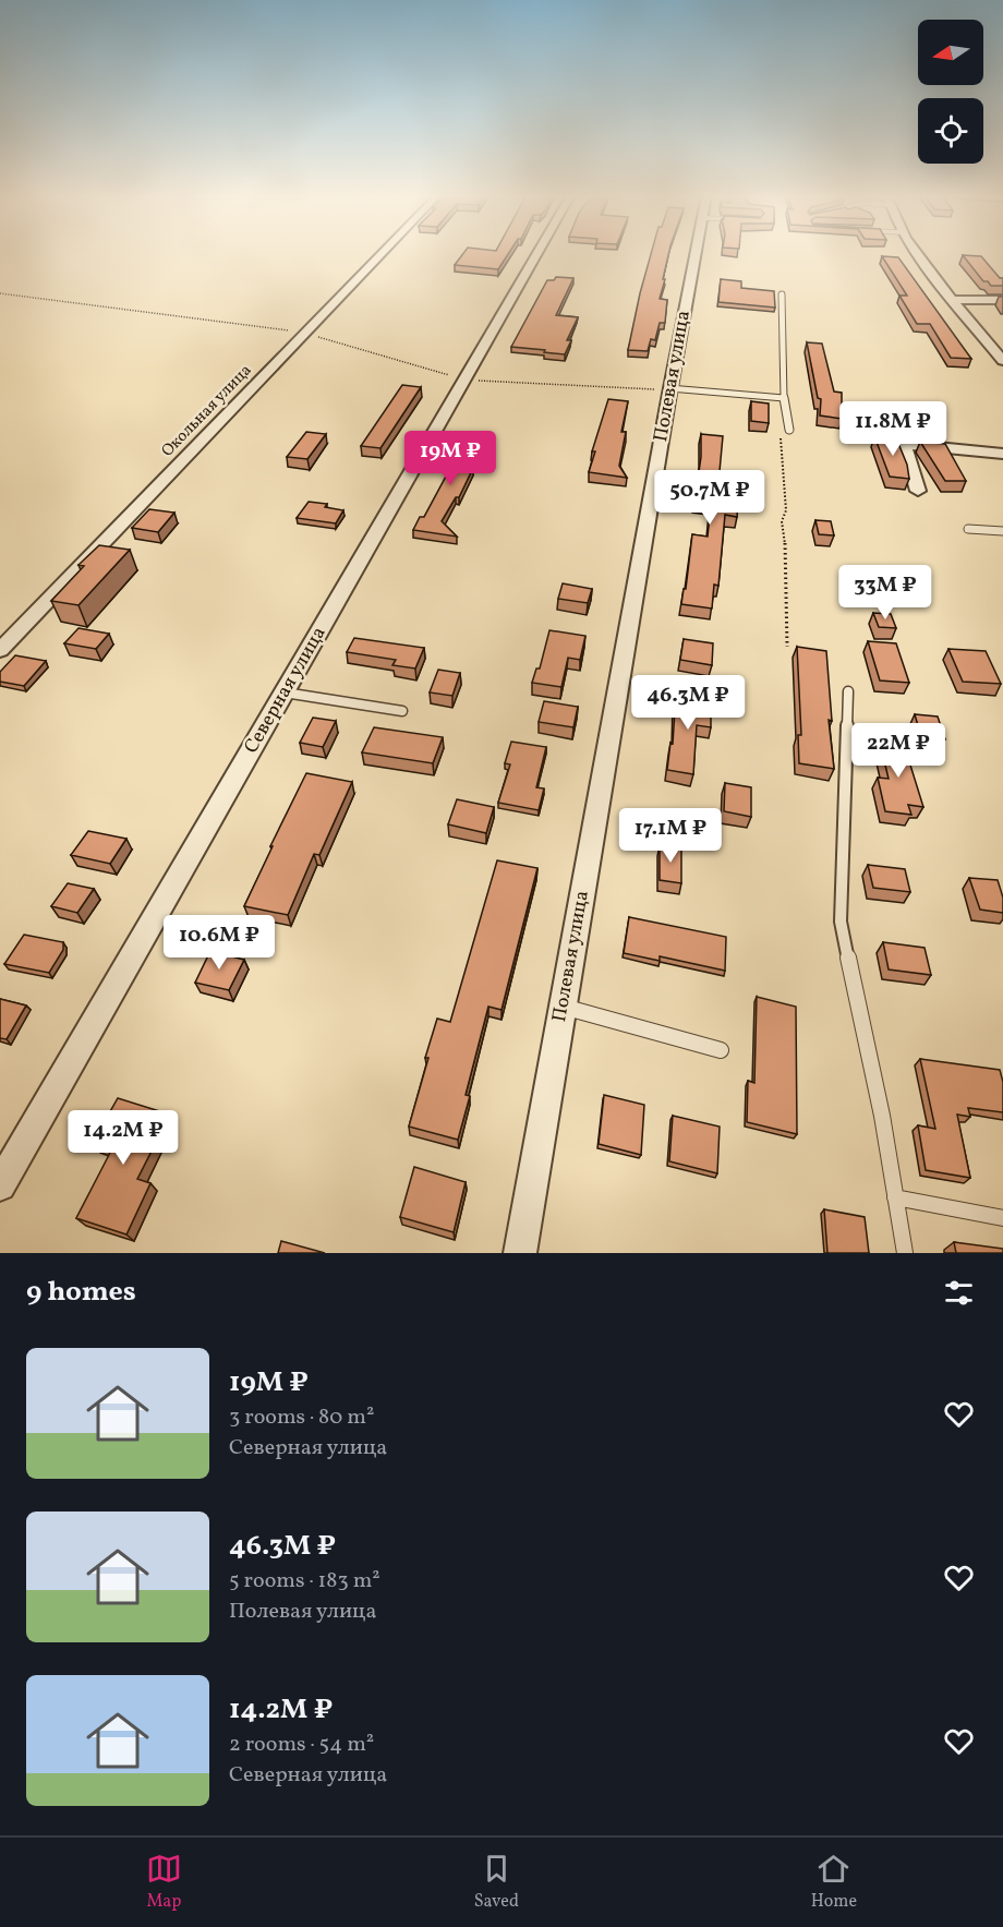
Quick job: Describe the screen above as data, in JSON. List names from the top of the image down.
{
  "streets": {
    "street": ["Полевая улица", "Окольная улица", "Северная улица"]
  },
  "north": "left",
  "page": {
    "price": [
      "11.8M ₽",
      "19M ₽",
      "50.7M ₽",
      "33M ₽",
      "46.3M ₽",
      "22M ₽",
      "17.1M ₽",
      "10.6M ₽",
      "14.2M ₽"
    ],
    "heading": "9 homes",
    "list": [
      {
        "name": "19M ₽",
        "note": "3 rooms · 80 m² · Северная улица"
      },
      {
        "name": "46.3M ₽",
        "note": "5 rooms · 183 m² · Полевая улица"
      },
      {
        "name": "14.2M ₽",
        "note": "2 rooms · 54 m² · Северная улица"
      }
    ],
    "tabs": ["Map", "Saved", "Home"]
  }
}
